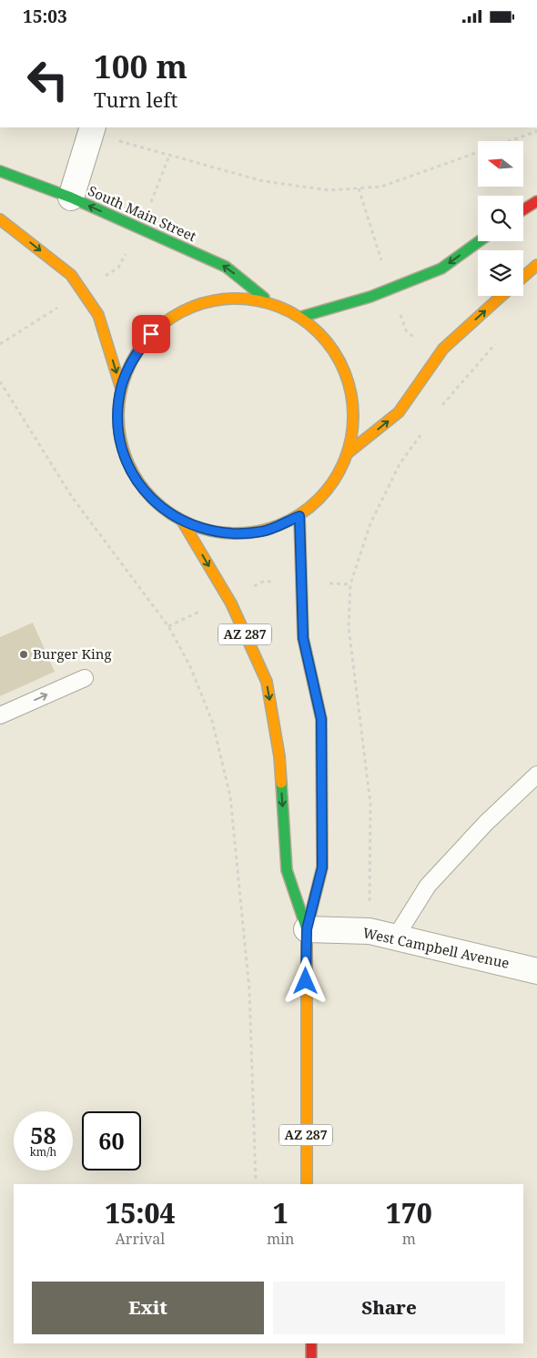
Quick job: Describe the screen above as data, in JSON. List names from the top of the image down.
{
  "streets": {
    "main road": ["South Main Street", "AZ 287"],
    "street": ["West Campbell Avenue"]
  },
  "crossings": [
    ["AZ 287", "West Campbell Avenue"]
  ],
  "one_way": ["South Main Street"],
  "places": ["Burger King"],
  "north": "left",
  "page": {
    "status": "15:03",
    "turn": ["100 m", "Turn left"],
    "speed": "58 km/h",
    "limit": "60",
    "eta": [
      "15:04",
      "Arrival",
      "1",
      "min",
      "170",
      "m"
    ],
    "buttons": ["Exit", "Share"]
  }
}
